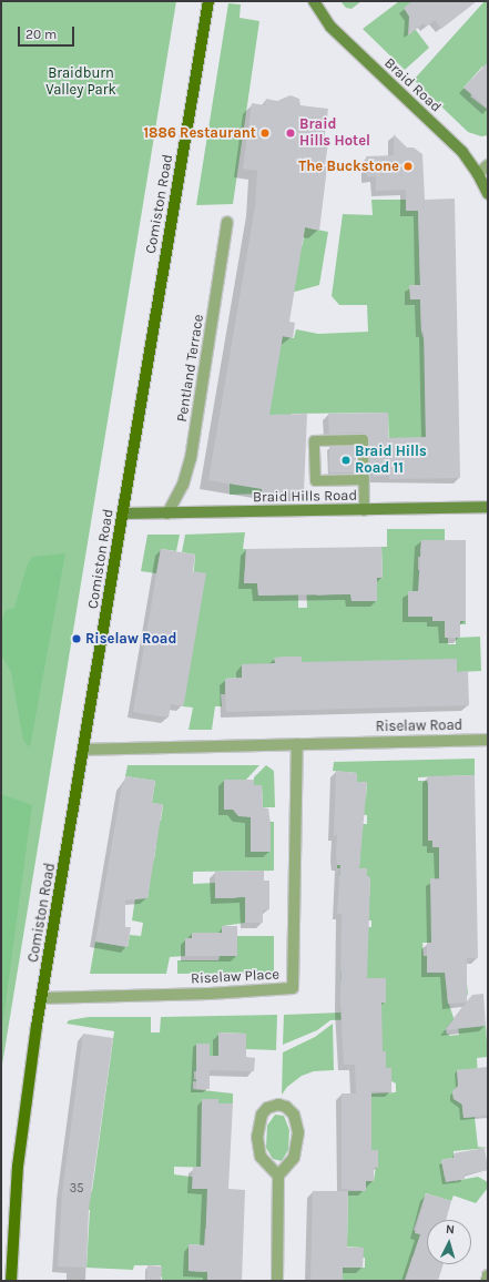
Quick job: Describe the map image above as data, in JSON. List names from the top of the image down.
{
  "streets": {
    "main road": ["Comiston Road"],
    "street": [
      "Braid Road",
      "Pentland Terrace",
      "Braid Hills Road",
      "Riselaw Road",
      "Riselaw Place"
    ]
  },
  "crossings": [
    ["Comiston Road", "Braid Hills Road"],
    ["Comiston Road", "Riselaw Road"],
    ["Comiston Road", "Riselaw Place"],
    ["Pentland Terrace", "Braid Hills Road"],
    ["Riselaw Road", "Riselaw Place"]
  ],
  "parks": ["Braidburn Valley Park"],
  "places": [
    "1886 Restaurant",
    "Braid Hills Hotel",
    "The Buckstone",
    "Braid Hills Road 11",
    "Riselaw Road"
  ],
  "house_numbers": ["35"],
  "scale_bar": "20 m",
  "north": "top"
}
